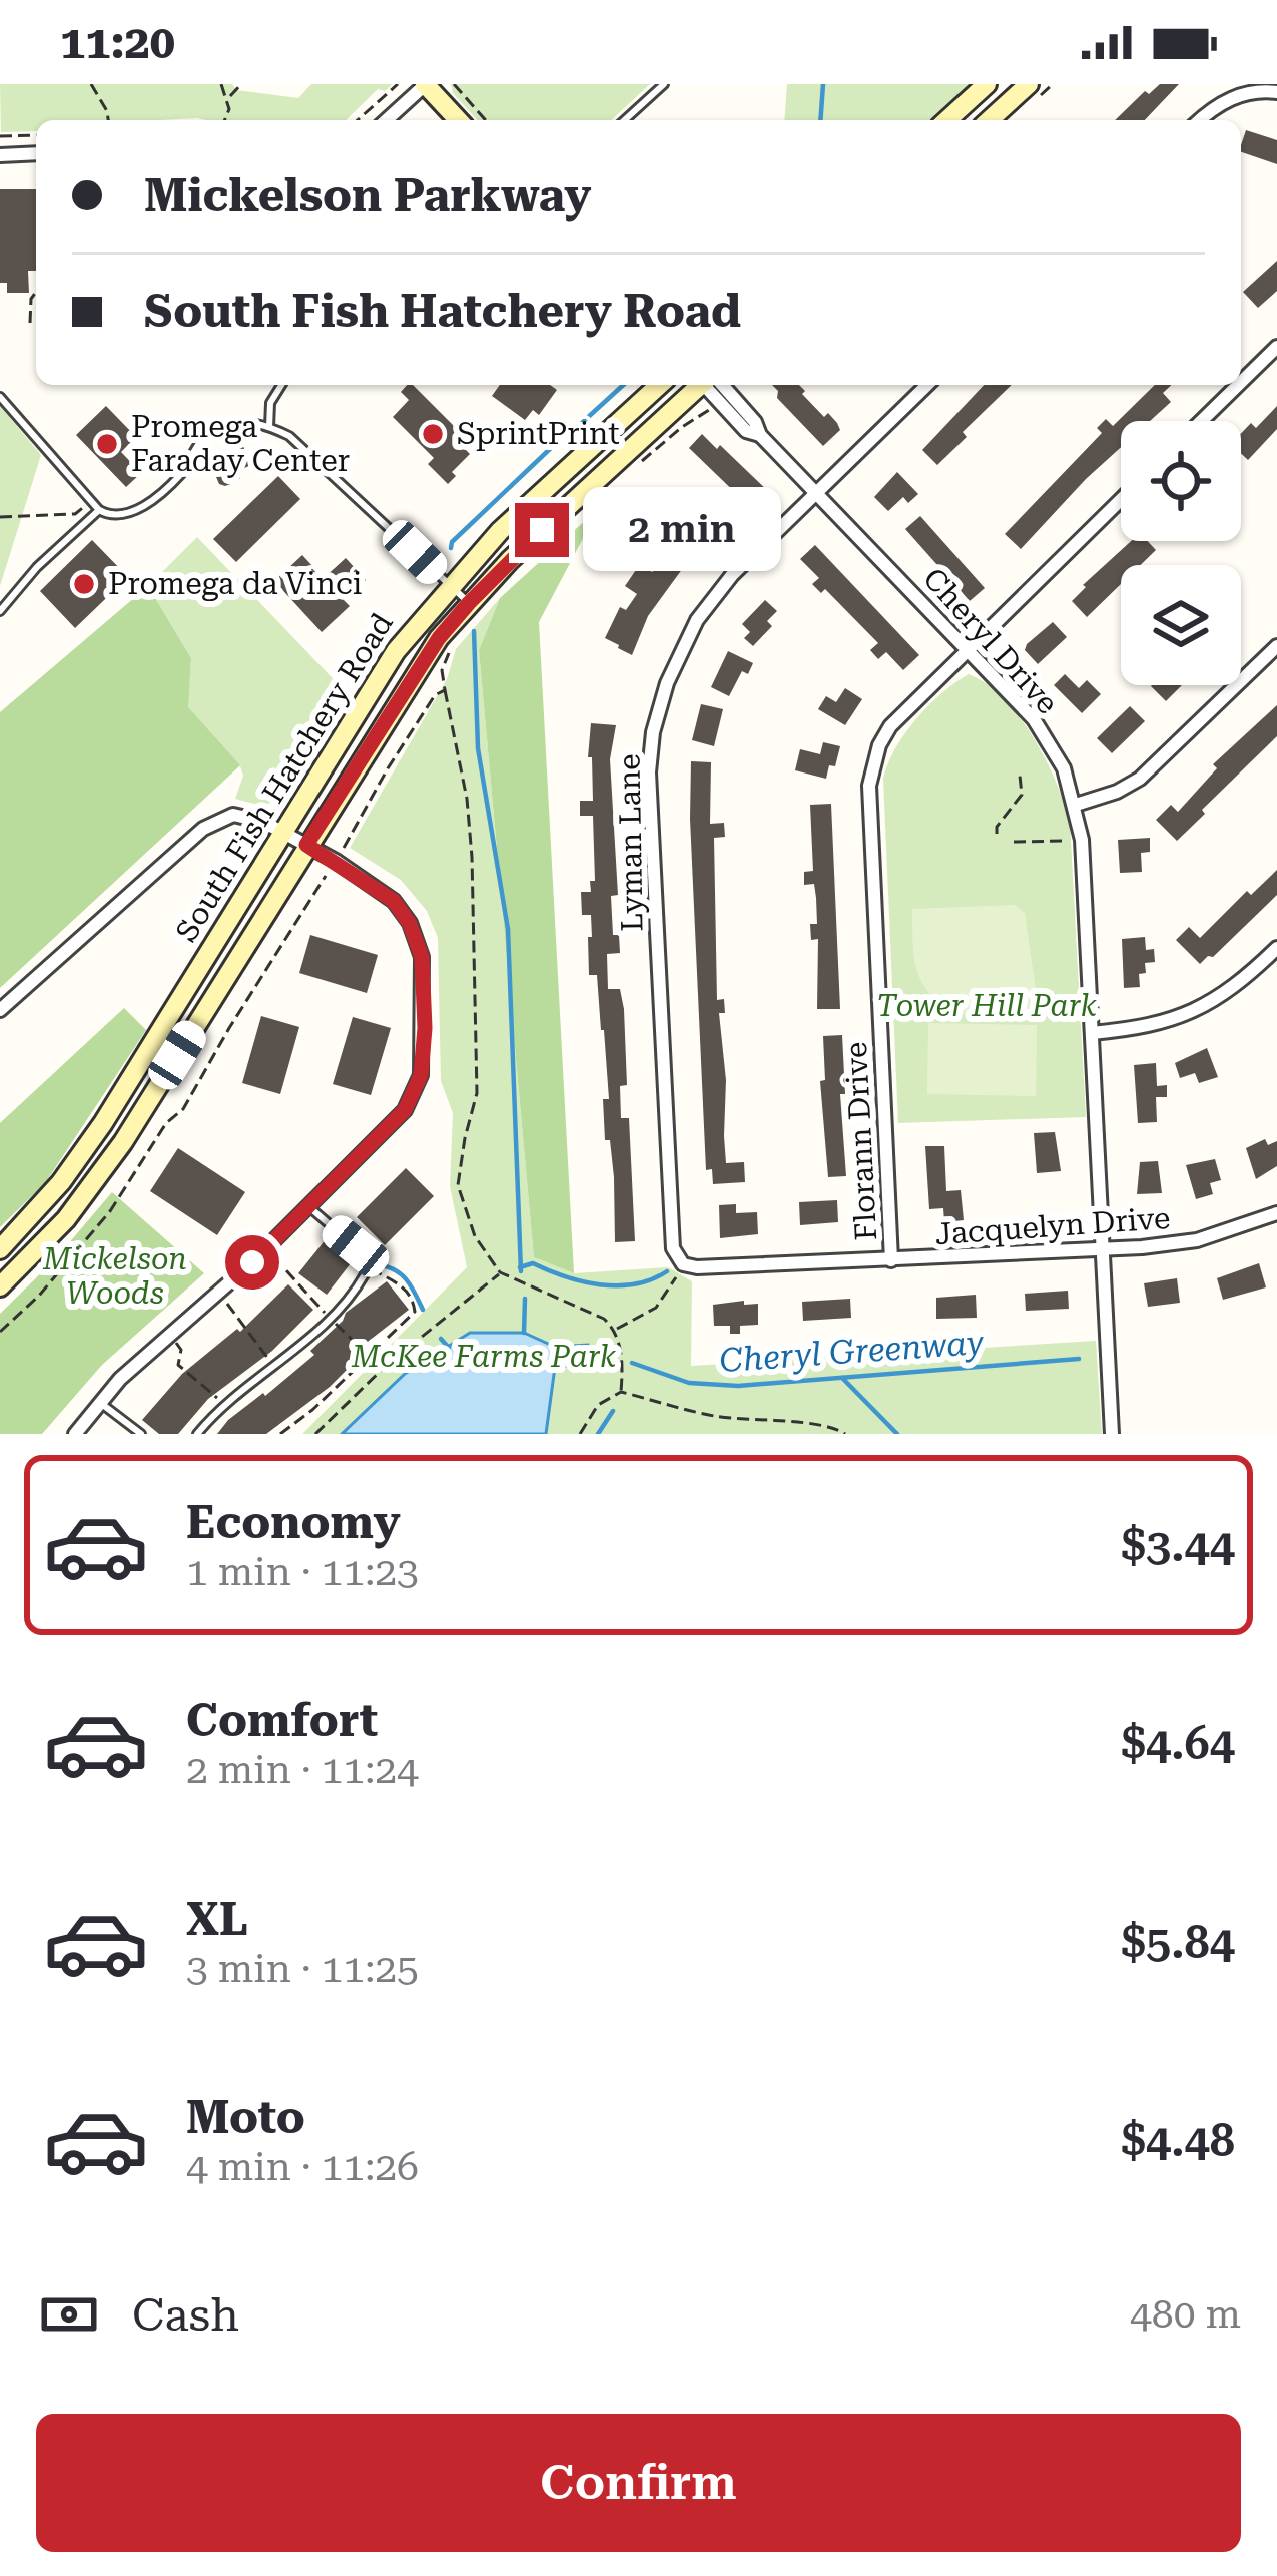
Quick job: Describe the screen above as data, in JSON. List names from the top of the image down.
{
  "streets": {
    "main road": ["South Fish Hatchery Road"],
    "street": [
      "Cheryl Drive",
      "Lyman Lane",
      "Florann Drive",
      "Jacquelyn Drive"
    ]
  },
  "crossings": [
    ["Cheryl Drive", "Lyman Lane"],
    ["Cheryl Drive", "Florann Drive"],
    ["Cheryl Drive", "Jacquelyn Drive"],
    ["Lyman Lane", "Jacquelyn Drive"],
    ["Florann Drive", "Jacquelyn Drive"]
  ],
  "water": ["Cheryl Greenway"],
  "parks": ["Tower Hill Park", "Mickelson Woods", "McKee Farms Park"],
  "places": ["SprintPrint", "Promega Faraday Center", "Promega da Vinci"],
  "page": {
    "status": "11:20",
    "banner": ["Mickelson Parkway", "South Fish Hatchery Road"],
    "bubble": "2 min",
    "list": [
      {
        "name": "Economy",
        "note": "1 min · 11:23",
        "value": "$3.44"
      },
      {
        "name": "Comfort",
        "note": "2 min · 11:24",
        "value": "$4.64"
      },
      {
        "name": "XL",
        "note": "3 min · 11:25",
        "value": "$5.84"
      },
      {
        "name": "Moto",
        "note": "4 min · 11:26",
        "value": "$4.48"
      }
    ],
    "pay": ["Cash", "480 m"],
    "buttons": "Confirm"
  }
}
